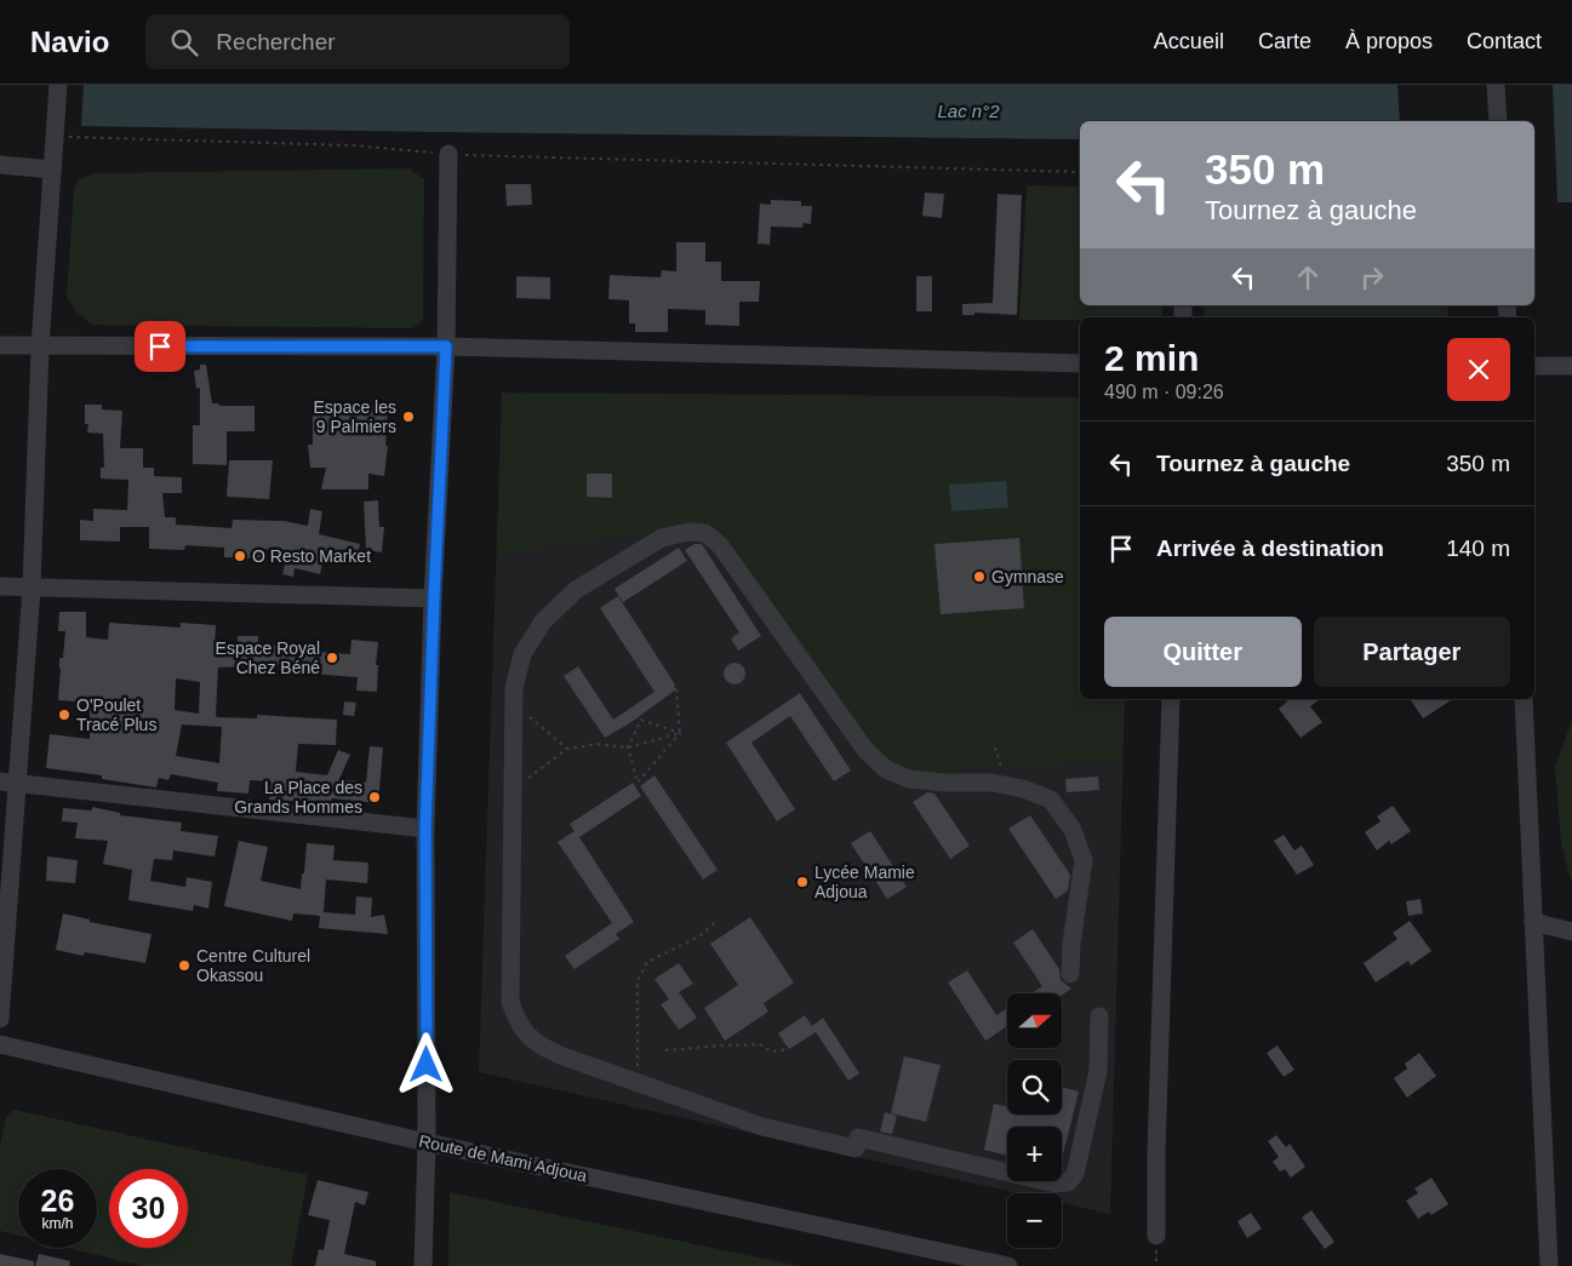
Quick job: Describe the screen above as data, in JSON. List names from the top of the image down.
{
  "streets": {
    "street": ["Route de Mami Adjoua"]
  },
  "water": ["Lac n°2"],
  "places": [
    "Espace les 9 Palmiers",
    "O Resto Market",
    "Gymnase",
    "Espace Royal Chez Béné",
    "O'Poulet Tracé Plus",
    "La Place des Grands Hommes",
    "Lycée Mamie Adjoua",
    "Centre Culturel Okassou"
  ],
  "north": "right",
  "page": {
    "header": "Navio",
    "search": "Rechercher",
    "nav": [
      "Accueil",
      "Carte",
      "À propos",
      "Contact"
    ],
    "turn": ["350 m", "Tournez à gauche"],
    "heading": ["2 min", "490 m · 09:26"],
    "list": [
      {
        "name": "Tournez à gauche",
        "value": "350 m"
      },
      {
        "name": "Arrivée à destination",
        "value": "140 m"
      }
    ],
    "buttons": ["Quitter", "Partager"],
    "map_buttons": ["+", "−"],
    "speed": "26 km/h",
    "limit": "30"
  }
}
